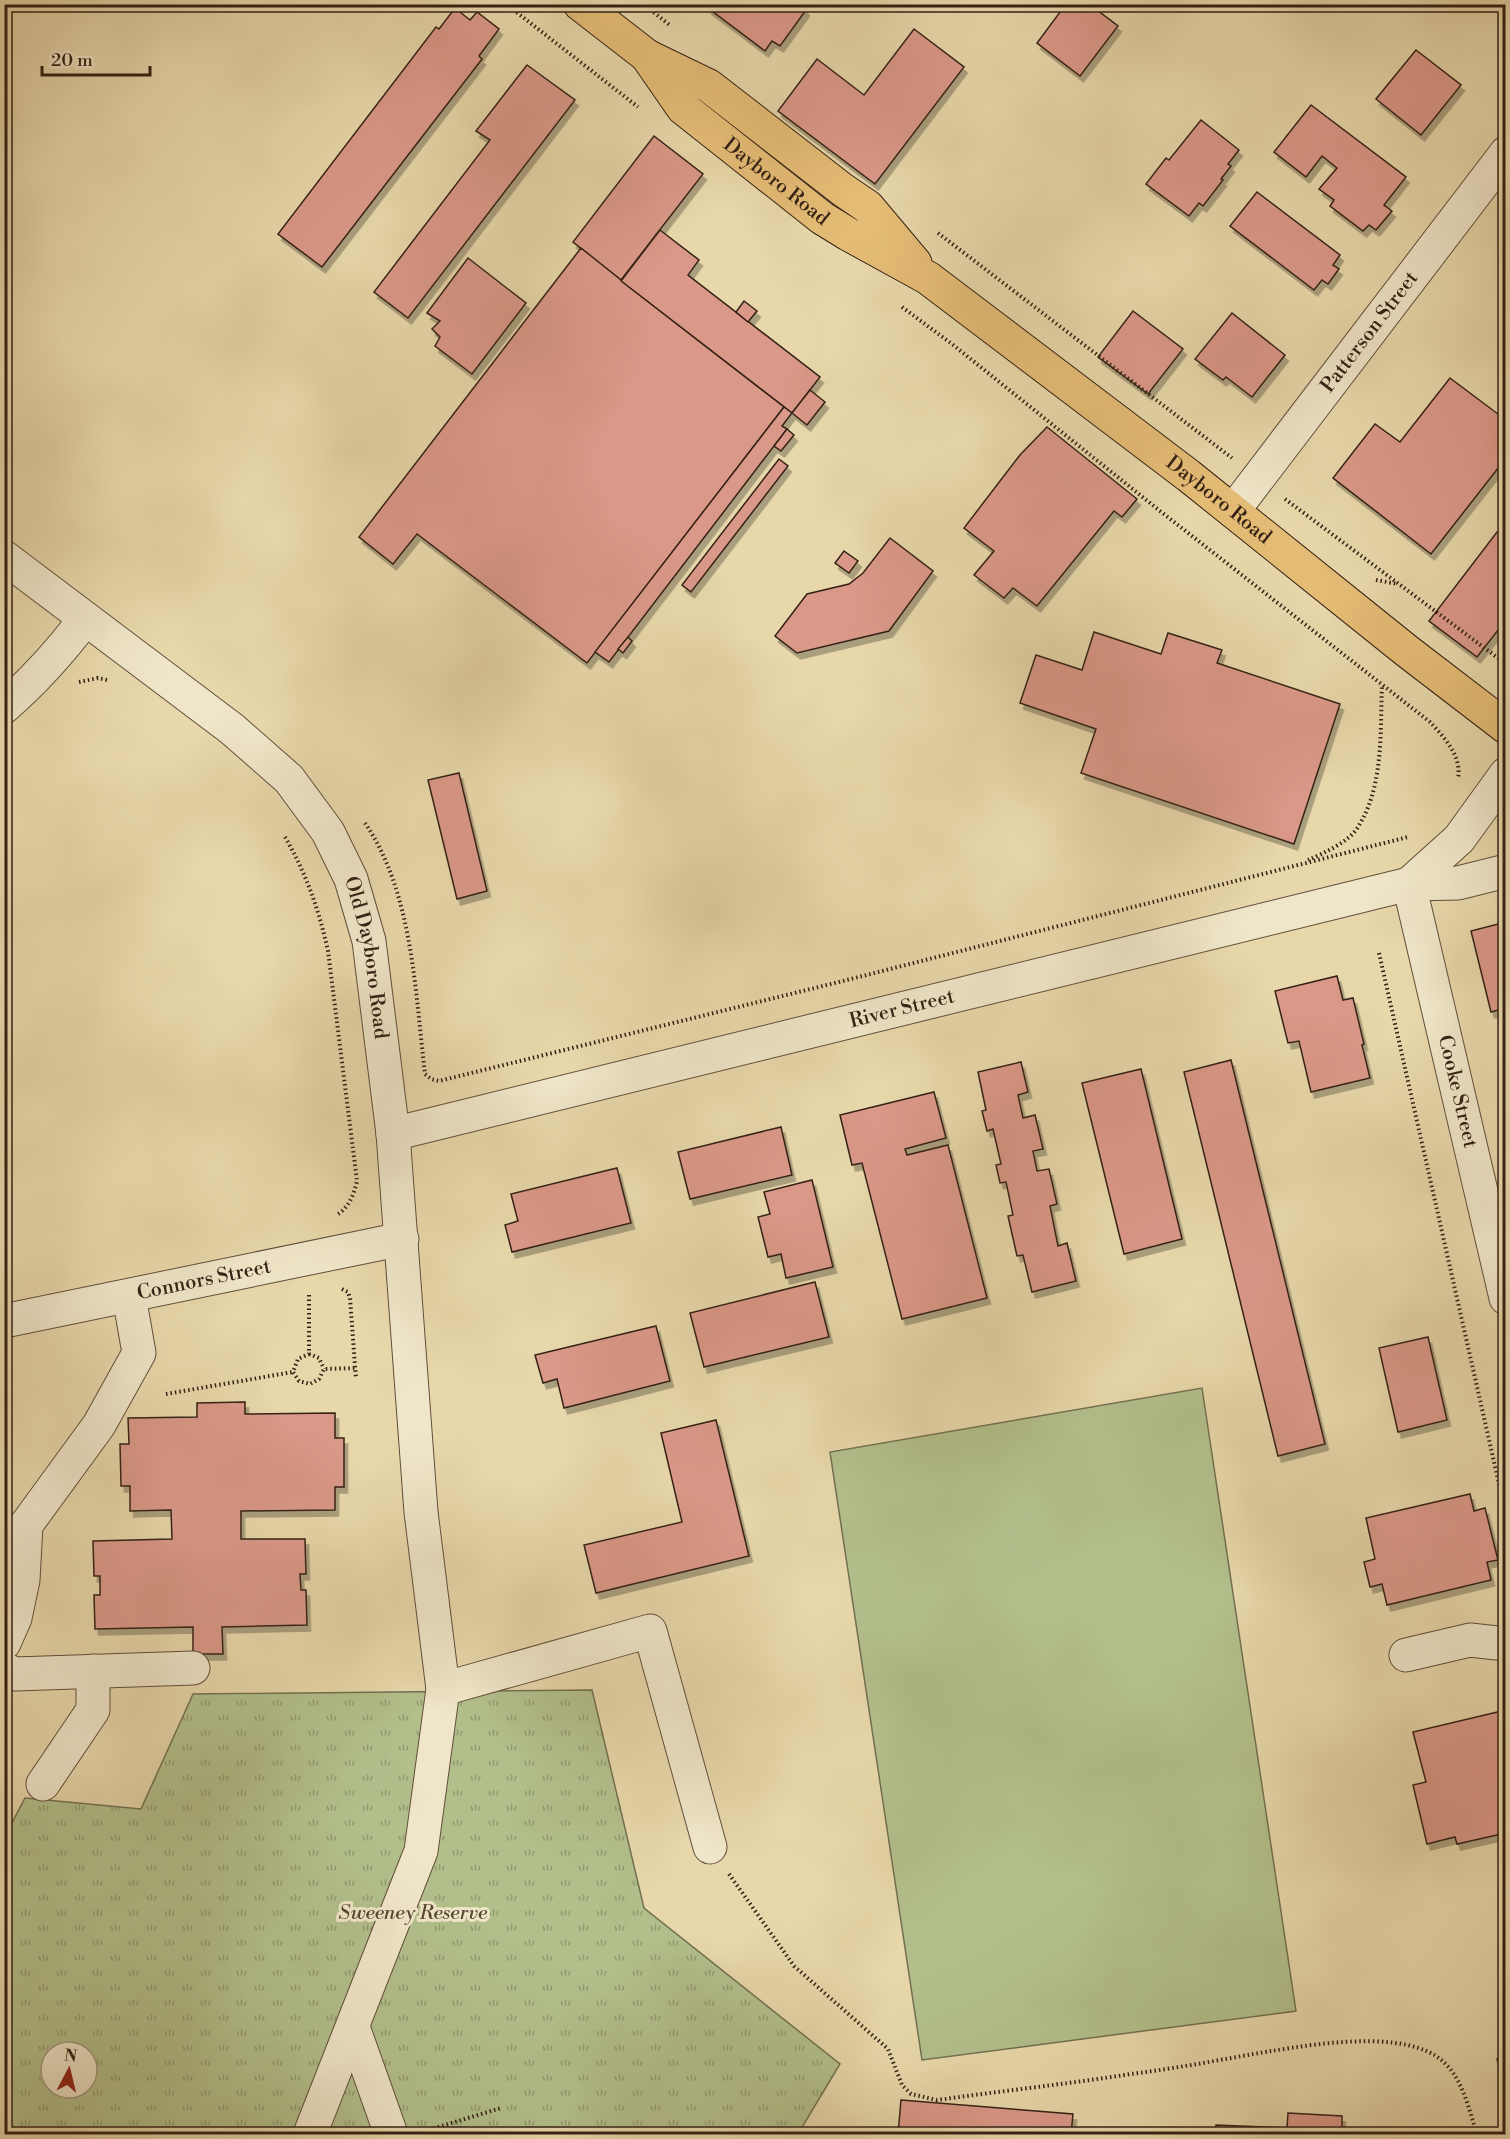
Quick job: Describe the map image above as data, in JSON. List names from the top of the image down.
{
  "streets": {
    "main road": ["Dayboro Road"],
    "street": [
      "Patterson Street",
      "Old Dayboro Road",
      "River Street",
      "Cooke Street",
      "Connors Street"
    ]
  },
  "crossings": [
    ["Dayboro Road", "Patterson Street"],
    ["Old Dayboro Road", "River Street"],
    ["Old Dayboro Road", "Connors Street"],
    ["River Street", "Cooke Street"]
  ],
  "parks": ["Sweeney Reserve"],
  "scale_bar": "20 m",
  "north": "top"
}
